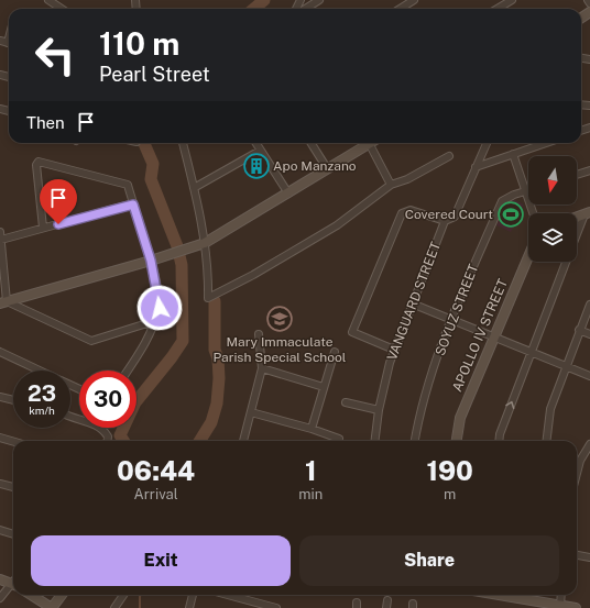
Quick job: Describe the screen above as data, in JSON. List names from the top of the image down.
{
  "streets": {
    "street": ["VANGUARD STREET", "SOYUZ STREET", "APOLLO IV STREET"]
  },
  "places": {
    "building": ["Apo Manzano"],
    "sports": ["Covered Court"],
    "school or university": ["Mary Immaculate Parish Special School"]
  },
  "north": "bottom",
  "page": {
    "turn": ["110 m", "Pearl Street"],
    "then": "Then",
    "speed": "23 km/h",
    "limit": "30",
    "eta": [
      "06:44",
      "Arrival",
      "1",
      "min",
      "190",
      "m"
    ],
    "buttons": ["Exit", "Share"]
  }
}
